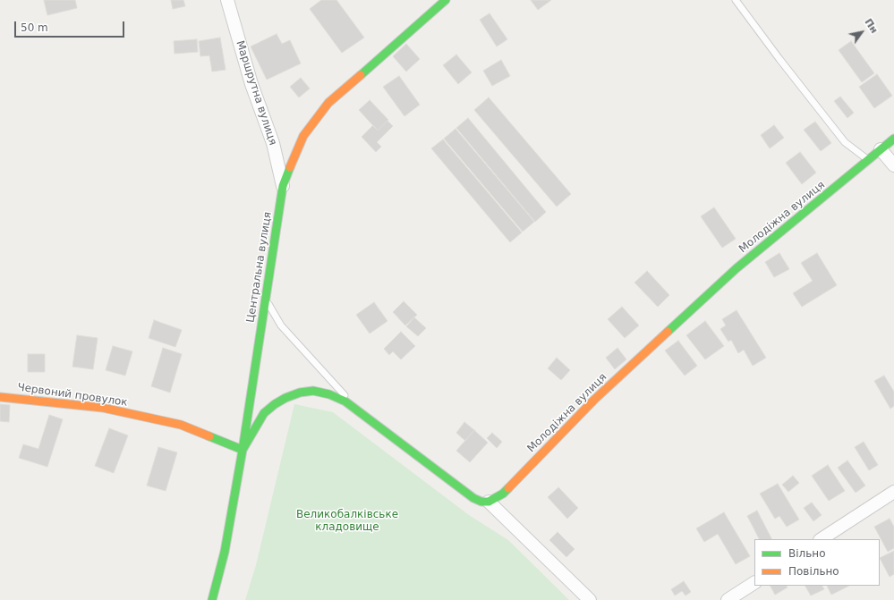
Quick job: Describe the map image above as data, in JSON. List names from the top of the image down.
{
  "streets": {
    "street": [
      "Маршрутна вулиця",
      "Молодіжна вулиця",
      "Центральна вулиця",
      "Червоний провулок"
    ]
  },
  "crossings": [
    ["Маршрутна вулиця", "Центральна вулиця"],
    ["Центральна вулиця", "Червоний провулок"]
  ],
  "parks": ["Великобалківське кладовище"],
  "legend": ["Вільно", "Повільно"],
  "scale_bar": "50 m",
  "north": "top right"
}
